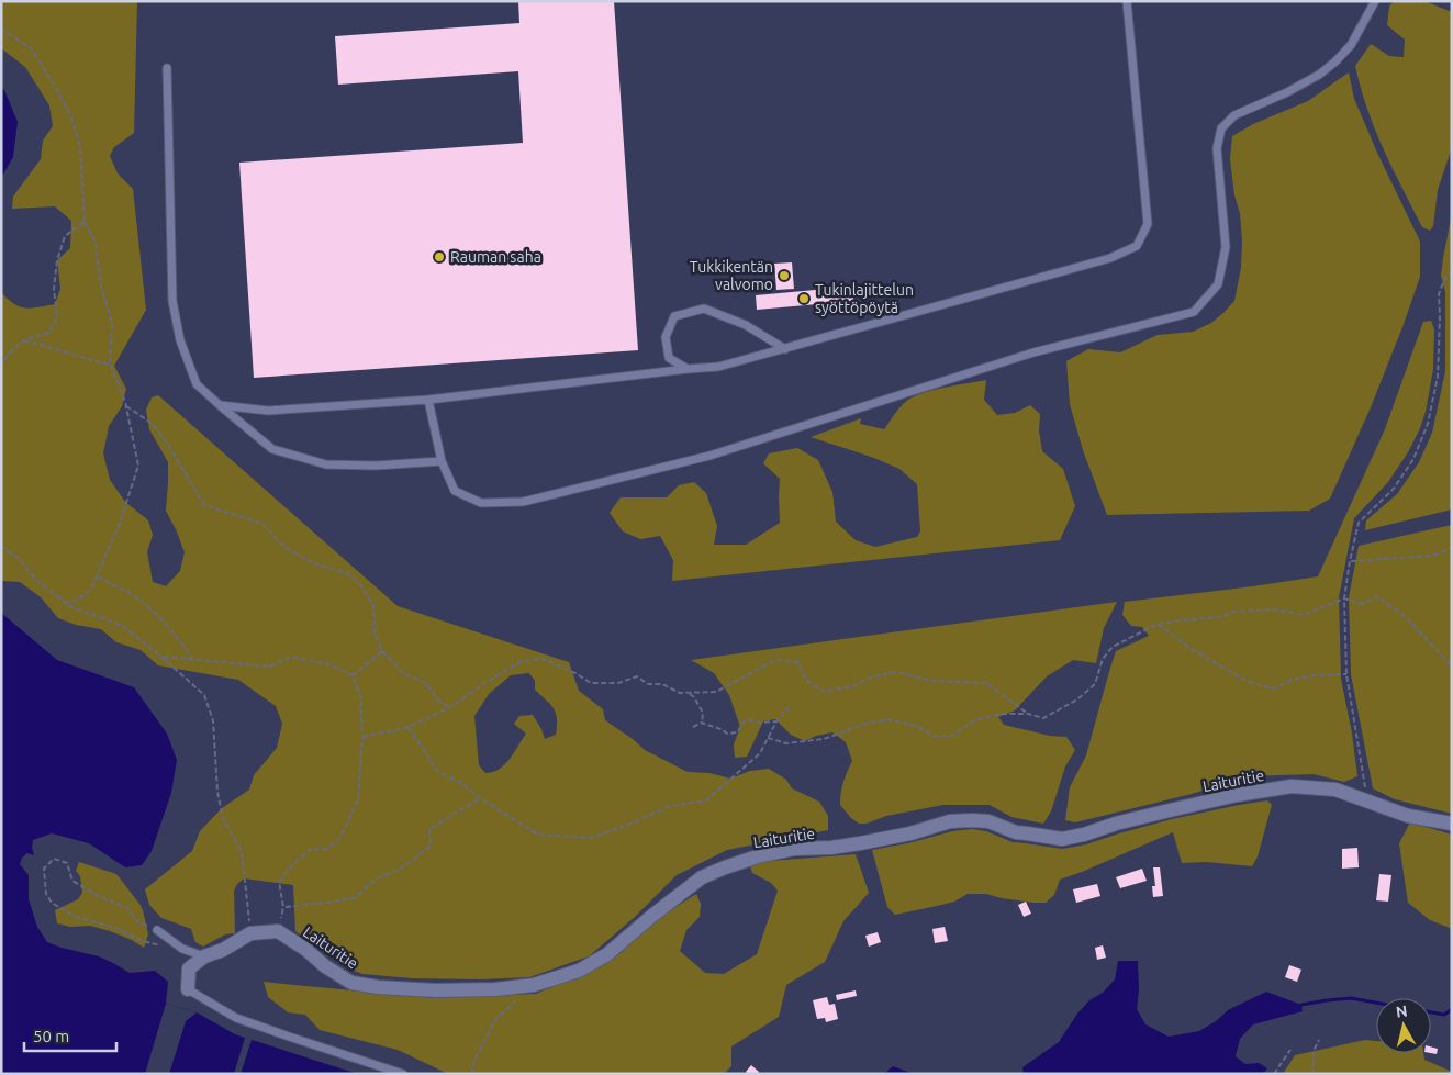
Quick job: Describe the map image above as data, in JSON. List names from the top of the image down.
{
  "streets": {
    "street": ["Laituritie"]
  },
  "places": ["Rauman saha", "Tukkikentän valvomo", "Tukinlajittelun syöttöpöytä"],
  "scale_bar": "50 m",
  "north": "top"
}
